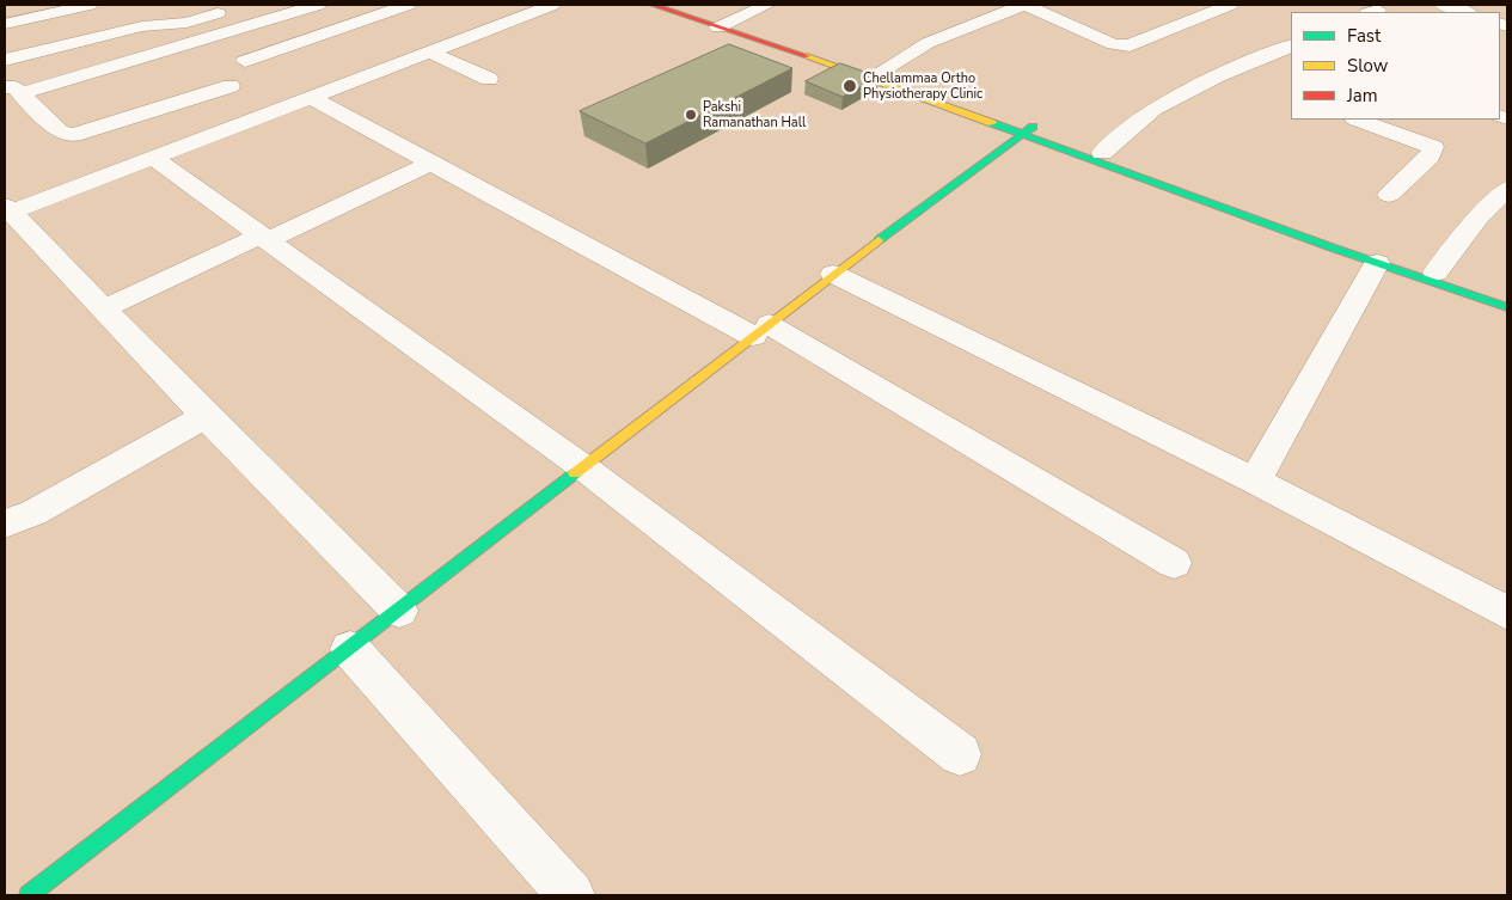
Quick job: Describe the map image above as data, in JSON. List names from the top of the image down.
{
  "places": ["Chellammaa Ortho Physiotherapy Clinic", "Pakshi Ramanathan Hall"],
  "legend": ["Fast", "Slow", "Jam"]
}
